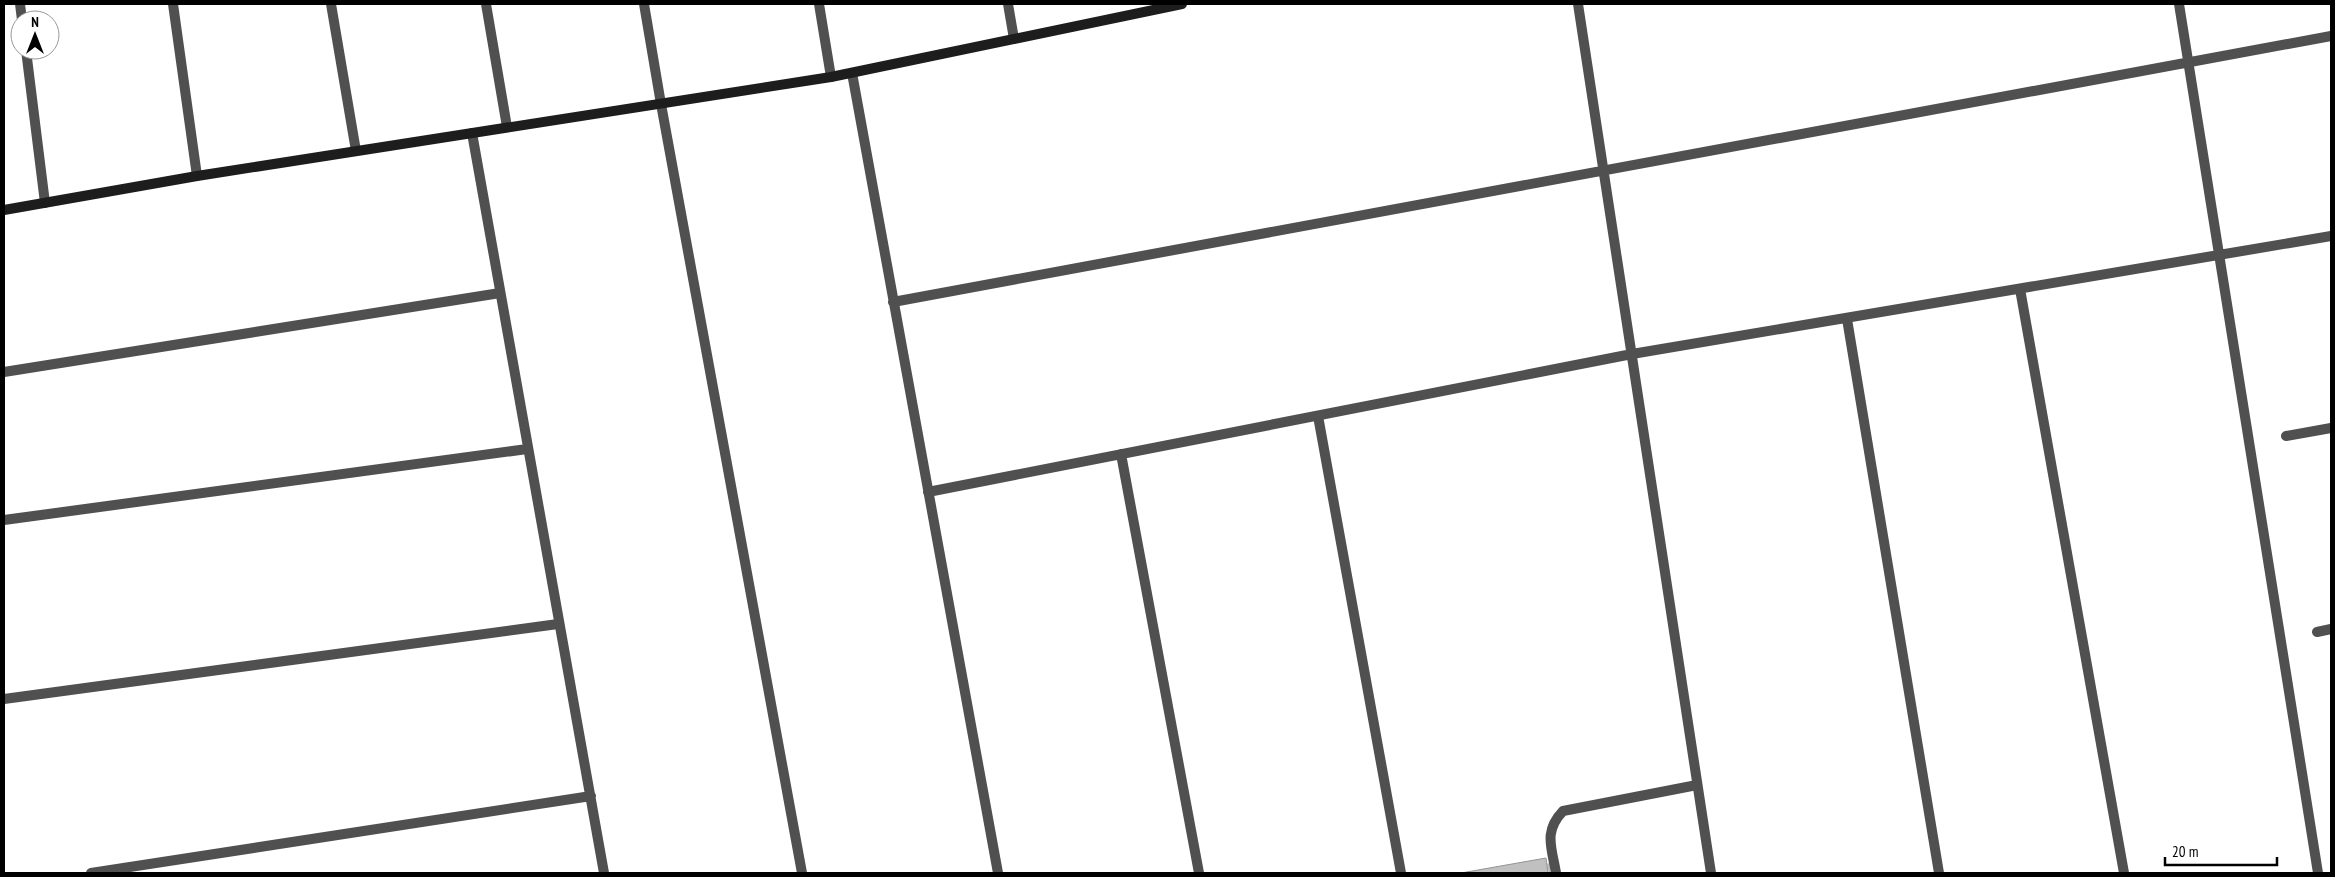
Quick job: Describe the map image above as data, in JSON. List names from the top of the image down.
{
  "scale_bar": "20 m",
  "north": "top"
}
